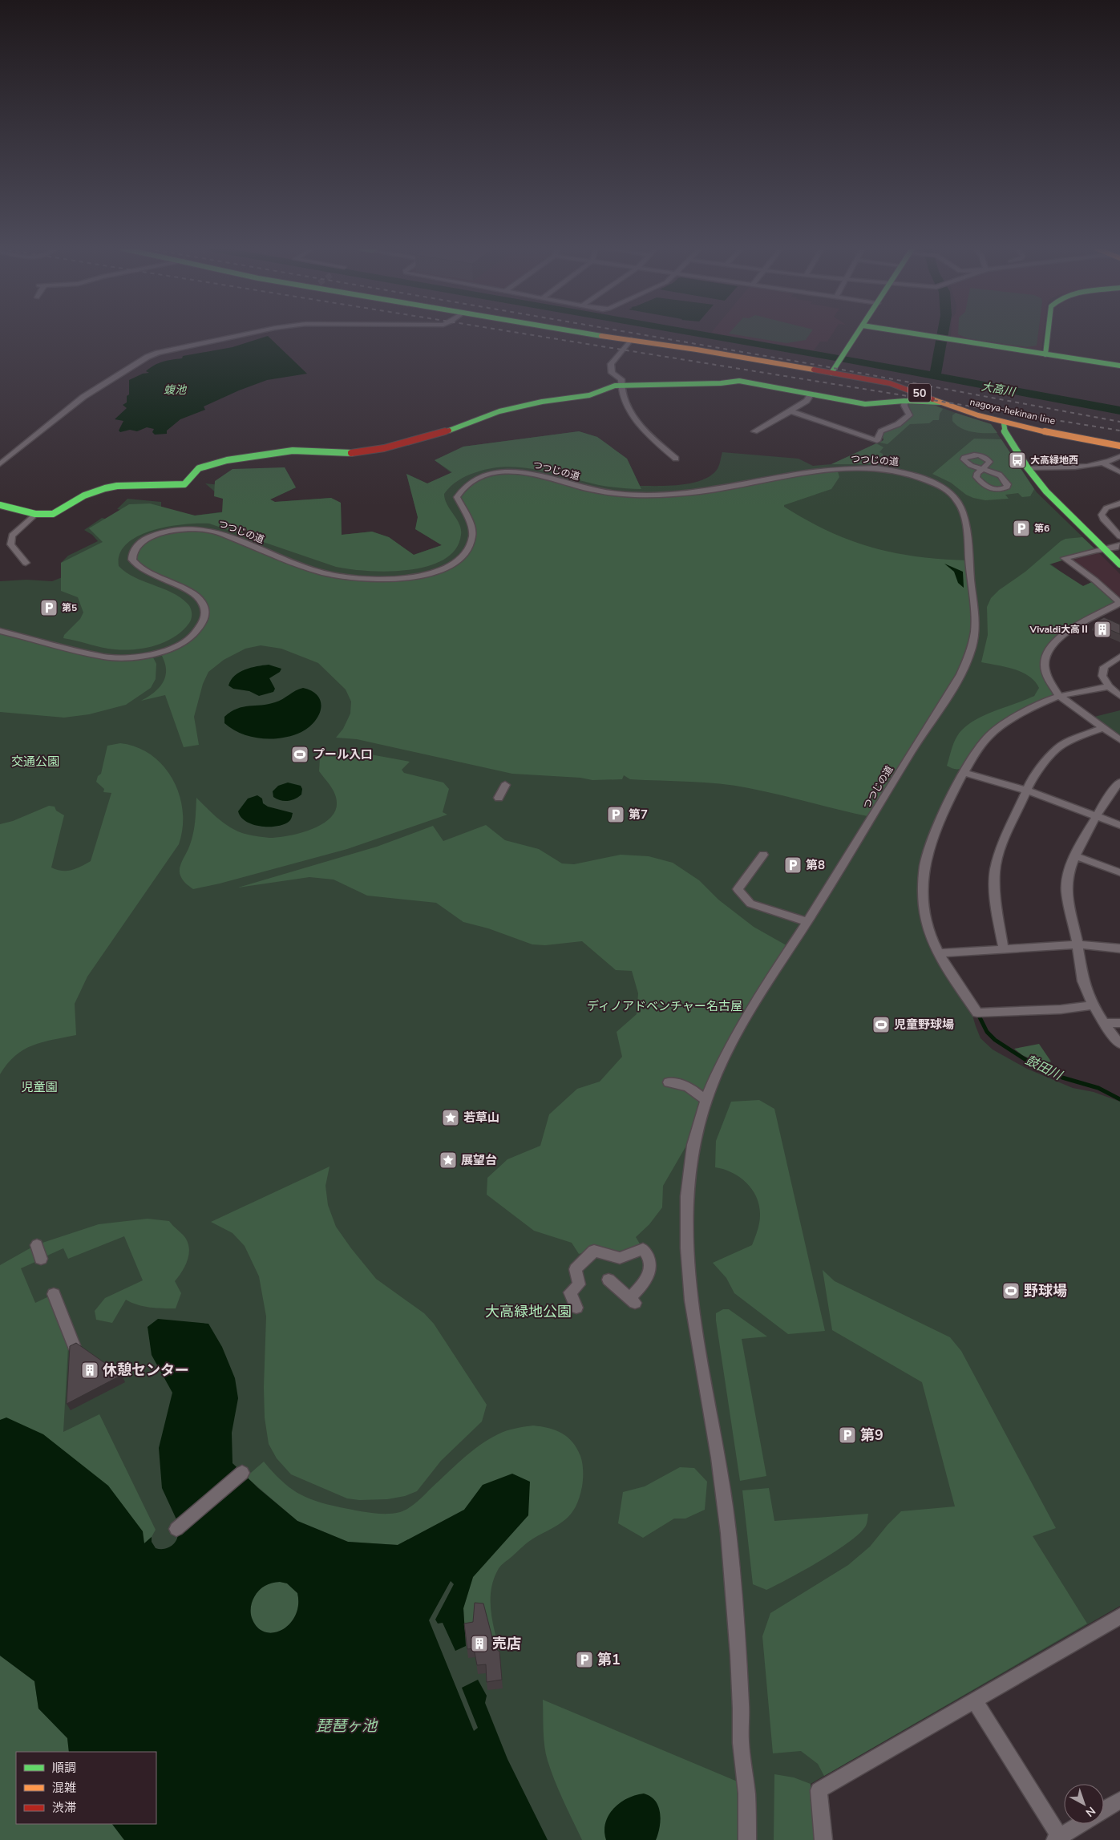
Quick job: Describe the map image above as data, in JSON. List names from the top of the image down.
{
  "streets": {
    "street": ["50", "nagoya-hekinan line", "つつじの道"]
  },
  "water": [
    "大高川",
    "蝮池",
    "鼓田川",
    "琵琶ヶ池"
  ],
  "parks": [
    "交通公園",
    "ディノアドベンチャー名古屋",
    "児童園",
    "大高緑地公園"
  ],
  "places": {
    "bus stop": ["大高緑地西"],
    "parking": [
      "第6",
      "第5",
      "第7",
      "第8",
      "第9",
      "第1"
    ],
    "building": ["Vivaldi大高Ⅱ", "休憩センター", "売店"],
    "sports": ["プール入口", "児童野球場", "野球場"],
    "place": ["若草山", "展望台"]
  },
  "legend": ["順調", "混雑", "渋滞"],
  "north": "bottom right"
}
